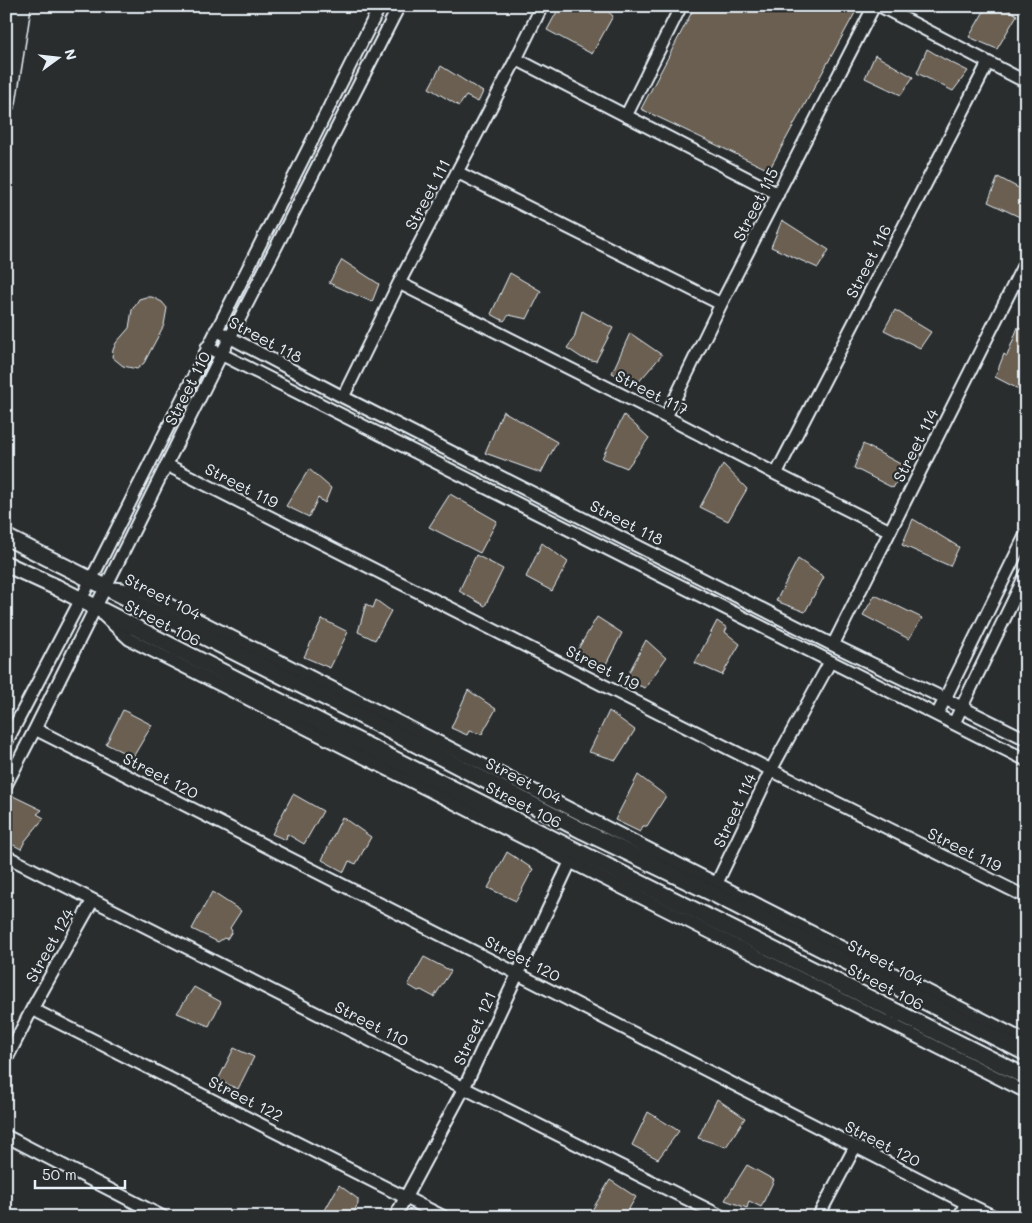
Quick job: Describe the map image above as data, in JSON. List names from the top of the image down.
{
  "streets": {
    "street": [
      "Street 111",
      "Street 115",
      "Street 116",
      "Street 118",
      "Street 110",
      "Street 117",
      "Street 114",
      "Street 119",
      "Street 104",
      "Street 106",
      "Street 120",
      "Street 124",
      "Street 121",
      "Street 122"
    ]
  },
  "crossings": [
    ["Street 111", "Street 118"],
    ["Street 111", "Street 117"],
    ["Street 115", "Street 117"],
    ["Street 116", "Street 117"],
    ["Street 118", "Street 110"],
    ["Street 118", "Street 114"],
    ["Street 110", "Street 119"],
    ["Street 110", "Street 104"],
    ["Street 110", "Street 106"],
    ["Street 110", "Street 120"],
    ["Street 110", "Street 124"],
    ["Street 110", "Street 121"],
    ["Street 117", "Street 114"],
    ["Street 114", "Street 119"],
    ["Street 114", "Street 104"],
    ["Street 106", "Street 121"],
    ["Street 120", "Street 121"],
    ["Street 124", "Street 122"],
    ["Street 121", "Street 122"]
  ],
  "scale_bar": "50 m",
  "north": "right"
}
